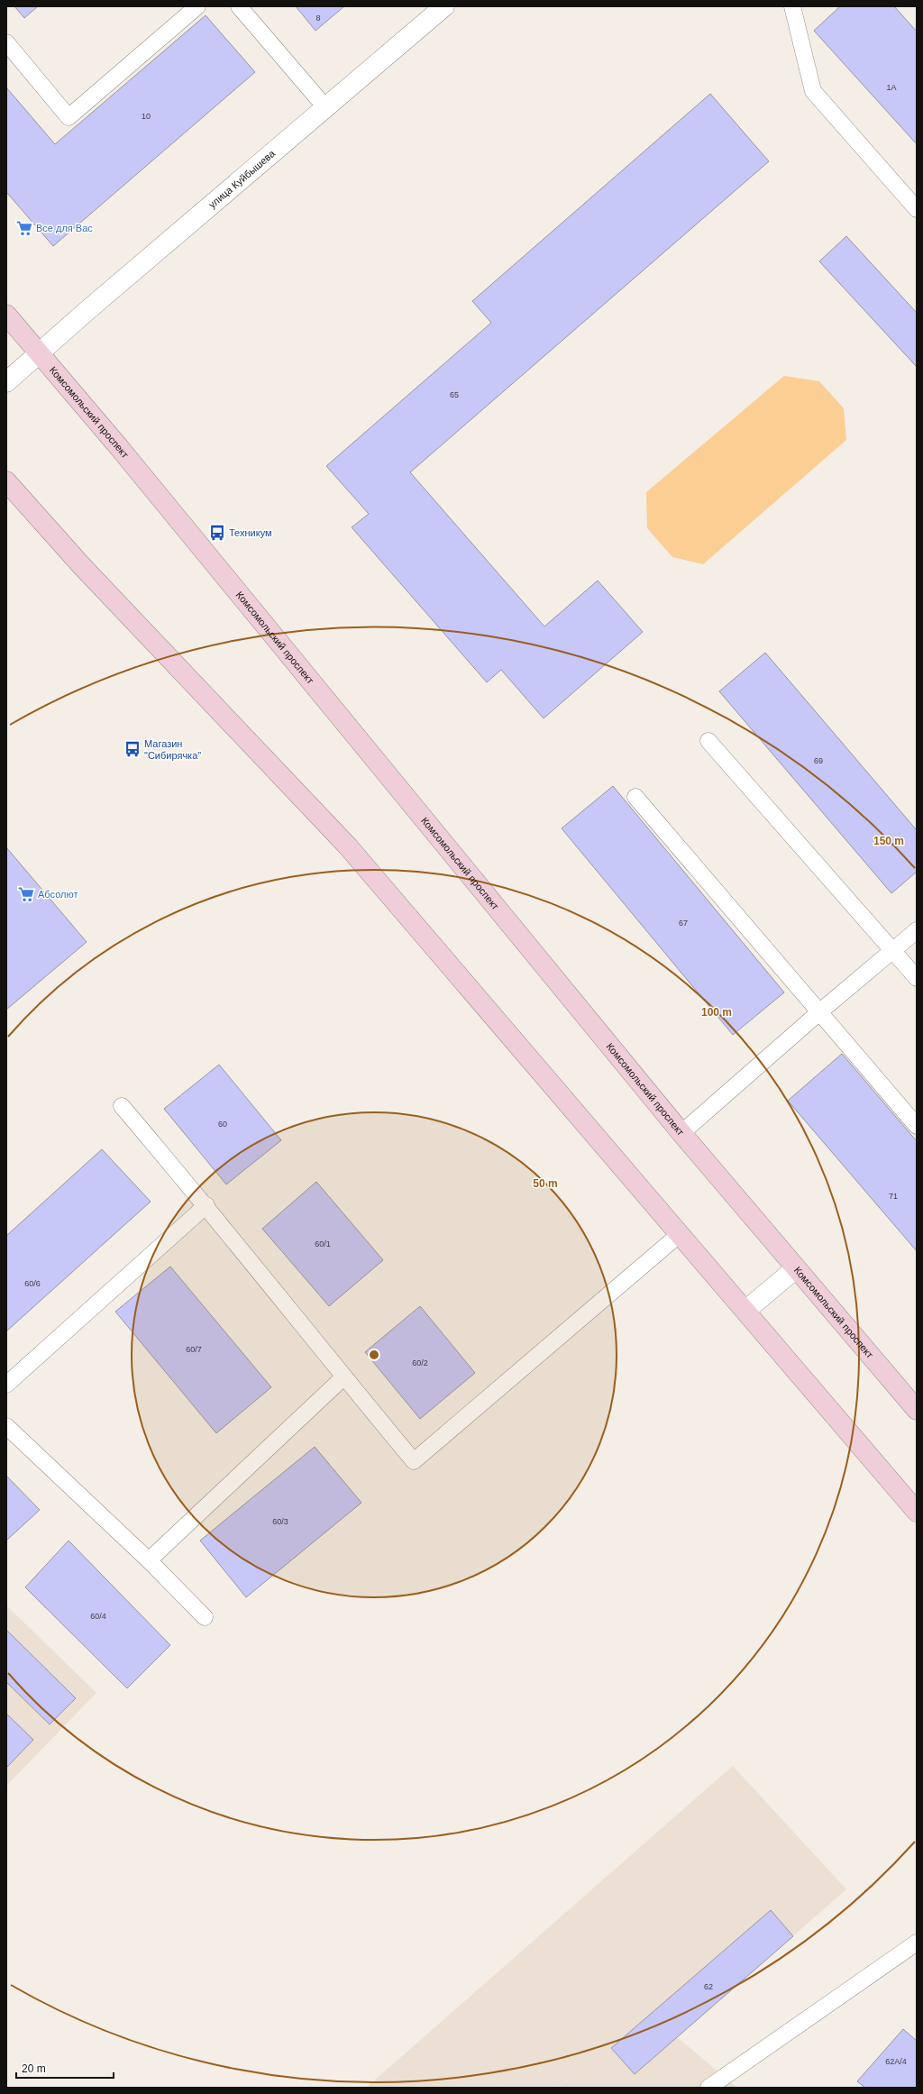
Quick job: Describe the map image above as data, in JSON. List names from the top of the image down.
{
  "streets": {
    "main road": ["Комсомольский проспект"],
    "street": ["улица Куйбышева"]
  },
  "crossings": [
    ["улица Куйбышева", "Комсомольский проспект"]
  ],
  "places": {
    "supermarket": ["Все для Вас", "Абсолют"],
    "bus stop": ["Техникум", "Магазин \"Сибирячка\""]
  },
  "house_numbers": [
    "8",
    "1А",
    "10",
    "65",
    "69",
    "67",
    "60",
    "71",
    "60/1",
    "60/6",
    "60/7",
    "60/2",
    "60/3",
    "60/4",
    "62",
    "62А/4"
  ],
  "scale_bar": "20 m",
  "rings": ["150 m", "100 m", "50 m"]
}
